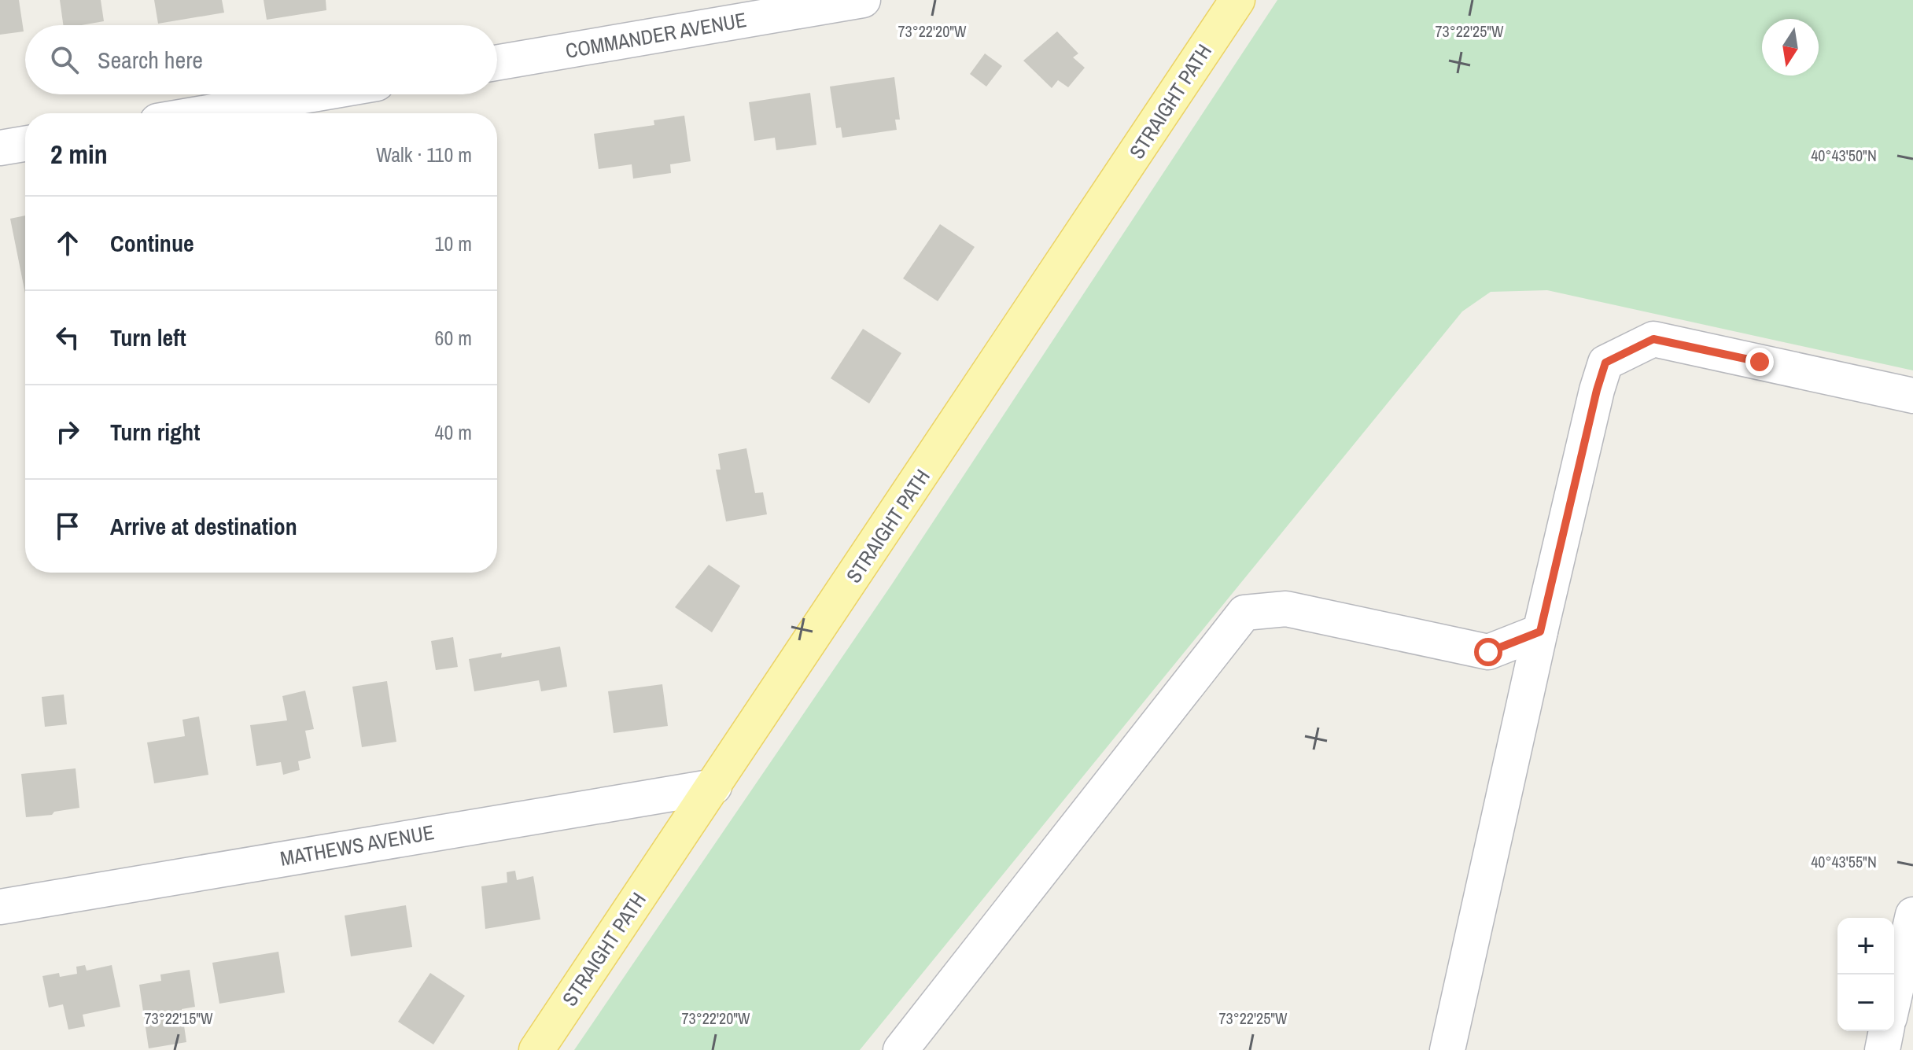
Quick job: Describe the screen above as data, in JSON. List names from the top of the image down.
{
  "streets": {
    "main road": ["STRAIGHT PATH"],
    "street": ["COMMANDER AVENUE", "MATHEWS AVENUE"]
  },
  "crossings": [
    ["STRAIGHT PATH", "MATHEWS AVENUE"]
  ],
  "north": "bottom",
  "page": {
    "search": "Search here",
    "heading": ["2 min", "Walk · 110 m"],
    "list": [
      ["Continue", "10 m"],
      ["Turn left", "60 m"],
      ["Turn right", "40 m"],
      "Arrive at destination"
    ],
    "map_buttons": ["+", "−"]
  },
  "coordinates": [
    "73°22'20\"W",
    "73°22'25\"W",
    "40°43'50\"N",
    "40°43'55\"N",
    "73°22'15\"W"
  ]
}
